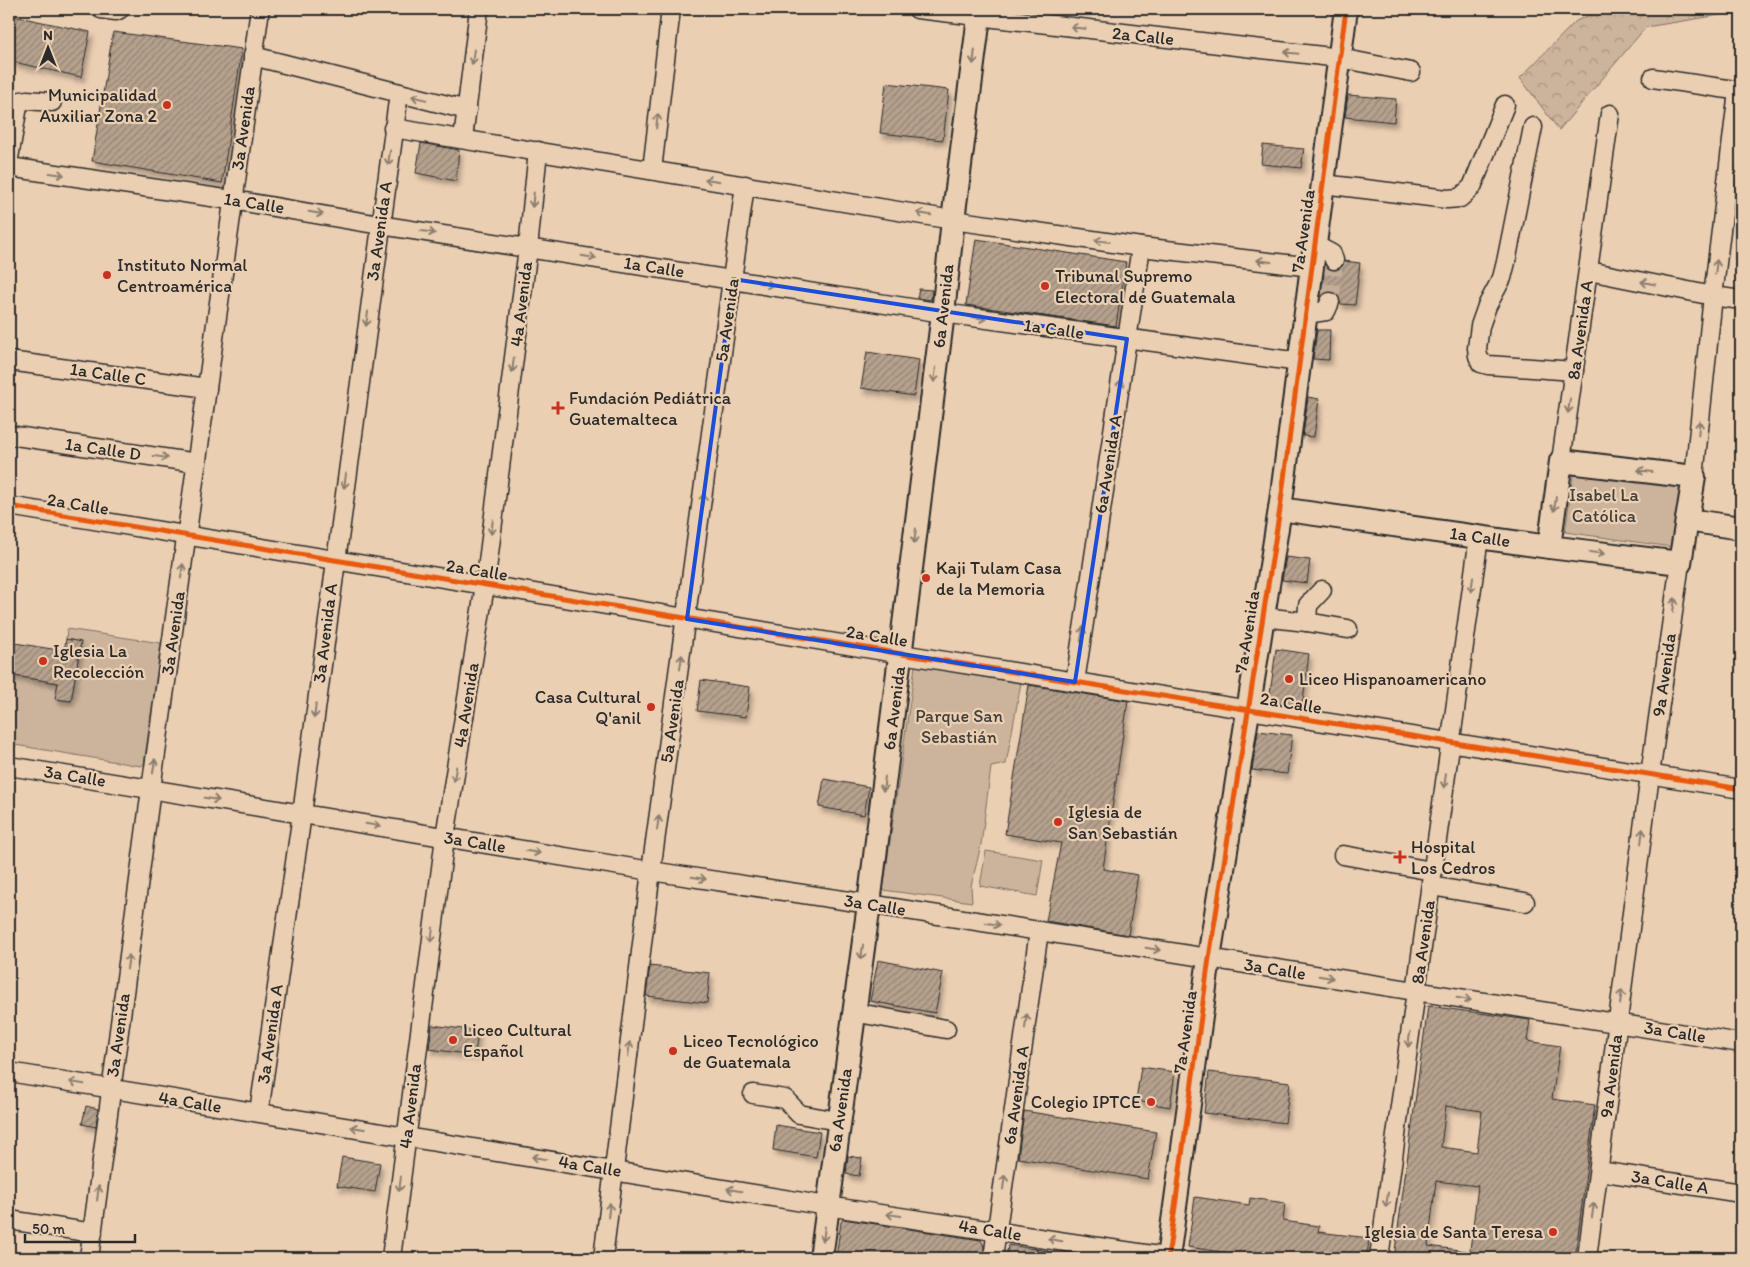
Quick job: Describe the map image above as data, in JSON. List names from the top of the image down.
{
  "streets": {
    "main road": [
      "1a Calle",
      "7a Avenida",
      "6a Avenida",
      "8a Avenida A",
      "9a Avenida"
    ],
    "street": [
      "2a Calle",
      "3a Avenida",
      "3a Avenida A",
      "4a Avenida",
      "5a Avenida",
      "1a Calle C",
      "1a Calle D",
      "6a Avenida A",
      "3a Calle",
      "8a Avenida",
      "4a Calle",
      "3a Calle A"
    ]
  },
  "crossings": [
    ["2a Calle", "3a Avenida"],
    ["2a Calle", "3a Avenida A"],
    ["2a Calle", "7a Avenida"],
    ["2a Calle", "4a Avenida"],
    ["2a Calle", "6a Avenida"],
    ["2a Calle", "5a Avenida"],
    ["2a Calle", "6a Avenida A"],
    ["2a Calle", "9a Avenida"],
    ["2a Calle", "8a Avenida"],
    ["3a Avenida", "1a Calle"],
    ["3a Avenida", "1a Calle C"],
    ["3a Avenida", "1a Calle D"],
    ["3a Avenida", "3a Calle"],
    ["3a Avenida", "4a Calle"],
    ["1a Calle", "3a Avenida A"],
    ["1a Calle", "7a Avenida"],
    ["1a Calle", "4a Avenida"],
    ["1a Calle", "6a Avenida"],
    ["1a Calle", "5a Avenida"],
    ["1a Calle", "8a Avenida A"],
    ["1a Calle", "6a Avenida A"],
    ["1a Calle", "9a Avenida"],
    ["1a Calle", "8a Avenida"],
    ["3a Avenida A", "3a Calle"],
    ["3a Avenida A", "4a Calle"],
    ["7a Avenida", "3a Calle"],
    ["7a Avenida", "4a Calle"],
    ["4a Avenida", "3a Calle"],
    ["4a Avenida", "4a Calle"],
    ["6a Avenida", "3a Calle"],
    ["6a Avenida", "4a Calle"],
    ["5a Avenida", "3a Calle"],
    ["5a Avenida", "4a Calle"],
    ["6a Avenida A", "3a Calle"],
    ["6a Avenida A", "4a Calle"],
    ["9a Avenida", "3a Calle"],
    ["9a Avenida", "3a Calle A"],
    ["3a Calle", "8a Avenida"]
  ],
  "one_way": [
    "3a Avenida",
    "3a Avenida A",
    "4a Avenida",
    "6a Avenida",
    "5a Avenida",
    "8a Avenida A",
    "1a Calle D",
    "6a Avenida A",
    "9a Avenida",
    "3a Calle",
    "8a Avenida",
    "4a Calle"
  ],
  "parks": ["Isabel La Católica", "Parque San Sebastián"],
  "places": {
    "other": [
      "Municipalidad Auxiliar Zona 2",
      "Instituto Normal Centroamérica",
      "Tribunal Supremo Electoral de Guatemala",
      "Kaji Tulam Casa de la Memoria",
      "Iglesia La Recolección",
      "Liceo Hispanoamericano",
      "Casa Cultural Q'anil",
      "Iglesia de San Sebastián",
      "Liceo Cultural Español",
      "Liceo Tecnológico de Guatemala",
      "Colegio IPTCE",
      "Iglesia de Santa Teresa"
    ],
    "health": ["Fundación Pediátrica Guatemalteca", "Hospital Los Cedros"]
  },
  "scale_bar": "50 m",
  "north": "top"
}
